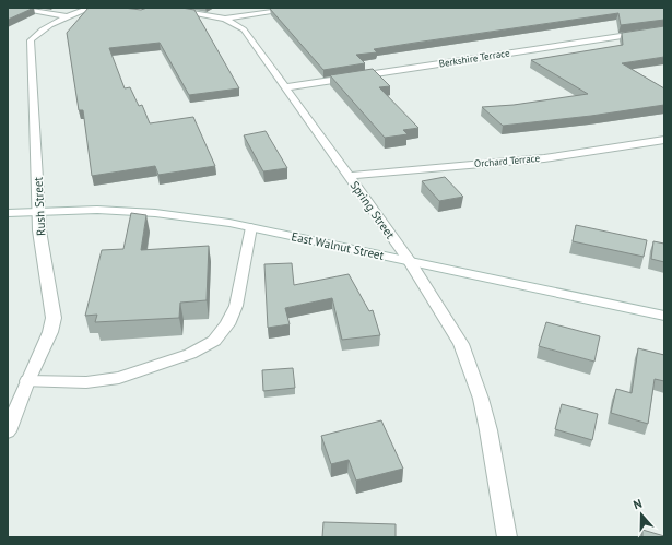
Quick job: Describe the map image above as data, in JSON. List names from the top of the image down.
{
  "streets": {
    "street": [
      "Berkshire Terrace",
      "Orchard Terrace",
      "Rush Street",
      "Spring Street",
      "East Walnut Street"
    ]
  },
  "crossings": [
    ["Berkshire Terrace", "Spring Street"],
    ["Orchard Terrace", "Spring Street"],
    ["Rush Street", "East Walnut Street"],
    ["Spring Street", "East Walnut Street"]
  ],
  "north": "top"
}
